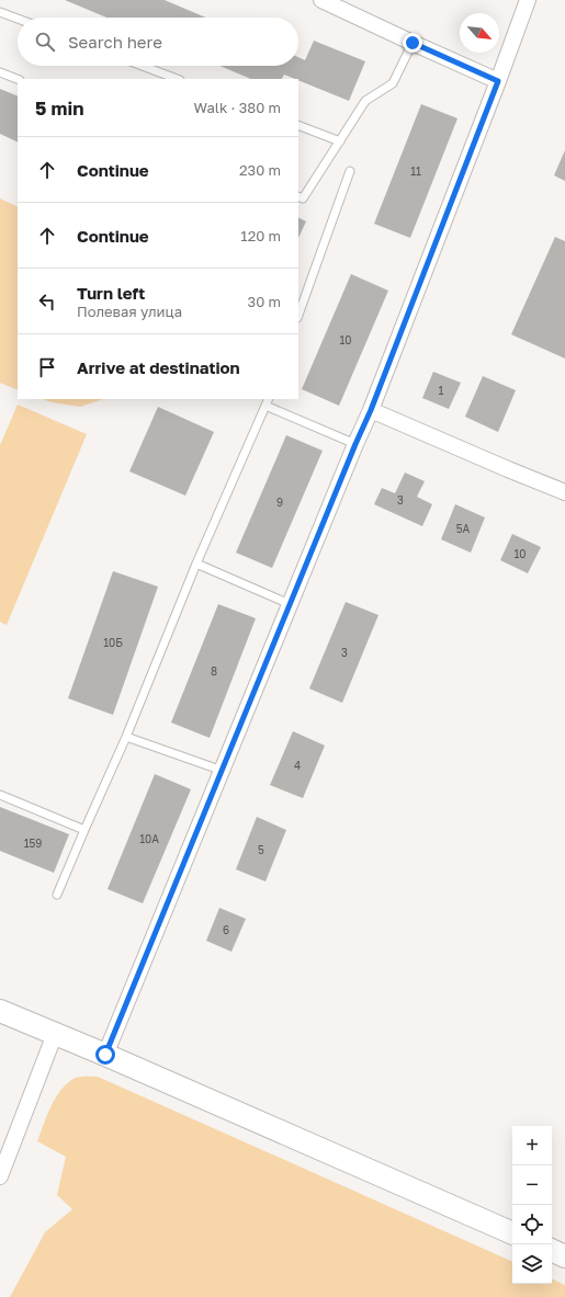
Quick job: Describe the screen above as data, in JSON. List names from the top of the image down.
{
  "house_numbers": [
    "11",
    "10",
    "1",
    "3",
    "9",
    "5А",
    "10",
    "10Б",
    "3",
    "8",
    "4",
    "10А",
    "159",
    "5",
    "6"
  ],
  "north": "bottom right",
  "page": {
    "search": "Search here",
    "heading": ["5 min", "Walk · 380 m"],
    "list": [
      ["Continue", "230 m"],
      ["Continue", "120 m"],
      ["Turn left", "Полевая улица", "30 m"],
      "Arrive at destination"
    ],
    "map_buttons": ["+", "−"]
  }
}
